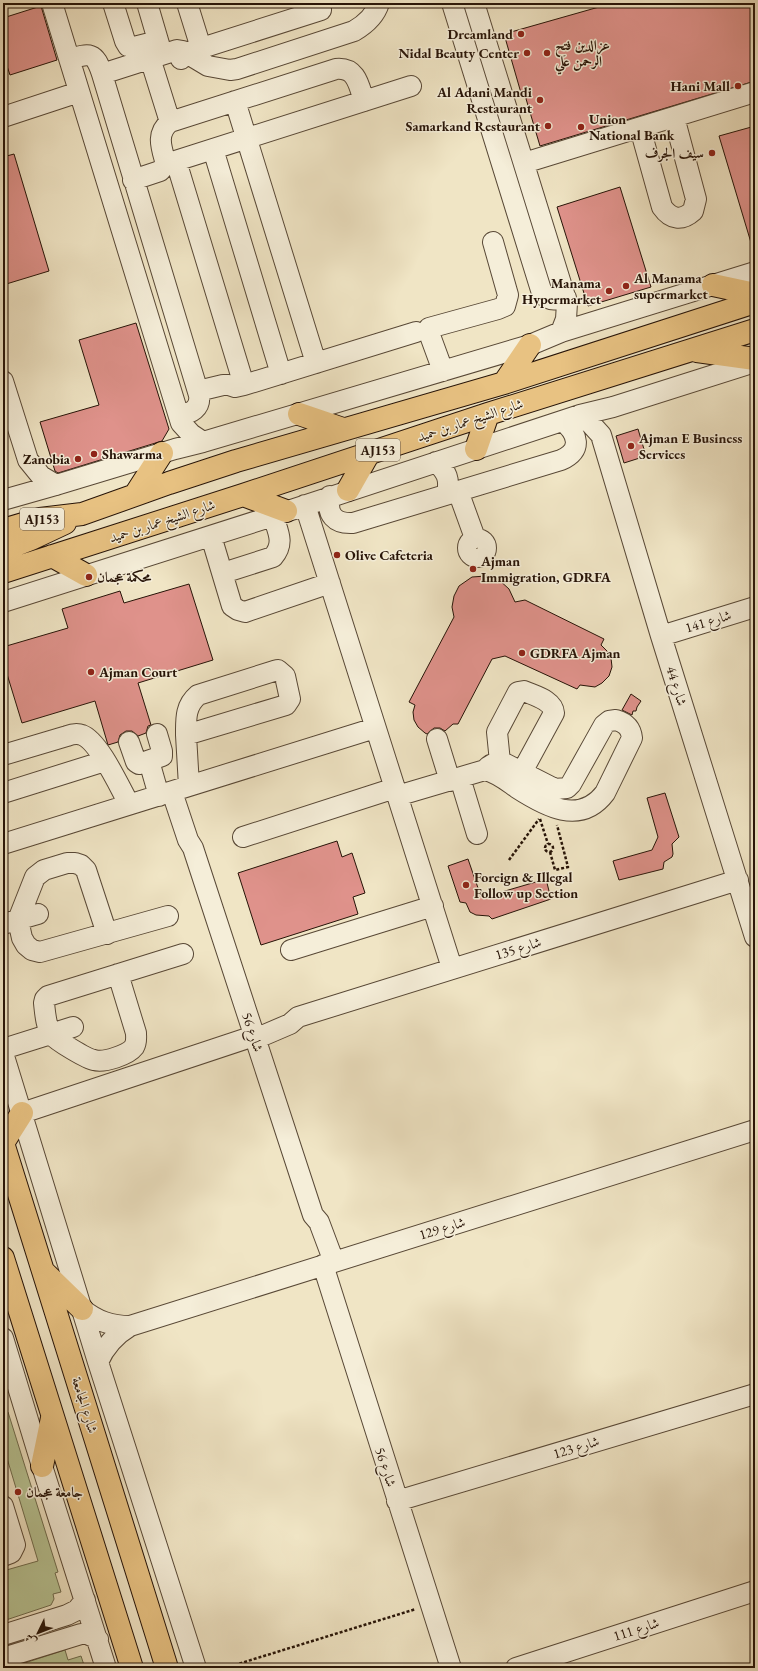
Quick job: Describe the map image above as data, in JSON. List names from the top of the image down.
{
  "streets": {
    "main road": ["شارع الشيخ عمار بن حميد", "AJ153", "شارع الجامعة"],
    "street": [
      "شارع 141",
      "شارع 44",
      "شارع 135",
      "شارع 56",
      "شارع 129",
      "شارع 123",
      "شارع 111"
    ]
  },
  "crossings": [
    ["شارع 141", "شارع 44"],
    ["شارع 44", "شارع 135"],
    ["شارع 135", "شارع 56"],
    ["شارع 56", "شارع 129"],
    ["شارع 56", "شارع 123"]
  ],
  "places": [
    "Dreamland",
    "Nidal Beauty Center",
    "عزالدين فتح الرحمن علي",
    "Hani Mall",
    "Al Adani Mandi Restaurant",
    "Samarkand Restaurant",
    "Union National Bank",
    "سيف الجرف",
    "Al Manama supermarket",
    "Manama Hypermarket",
    "Ajman E Business Services",
    "Shawarma",
    "Zanobia",
    "Olive Cafeteria",
    "Ajman Immigration, GDRFA",
    "محكمة عجمان",
    "GDRFA Ajman",
    "Ajman Court",
    "Foreign & Illegal Follow up Section",
    "جامعة عجمان"
  ],
  "north": "bottom left"
}
